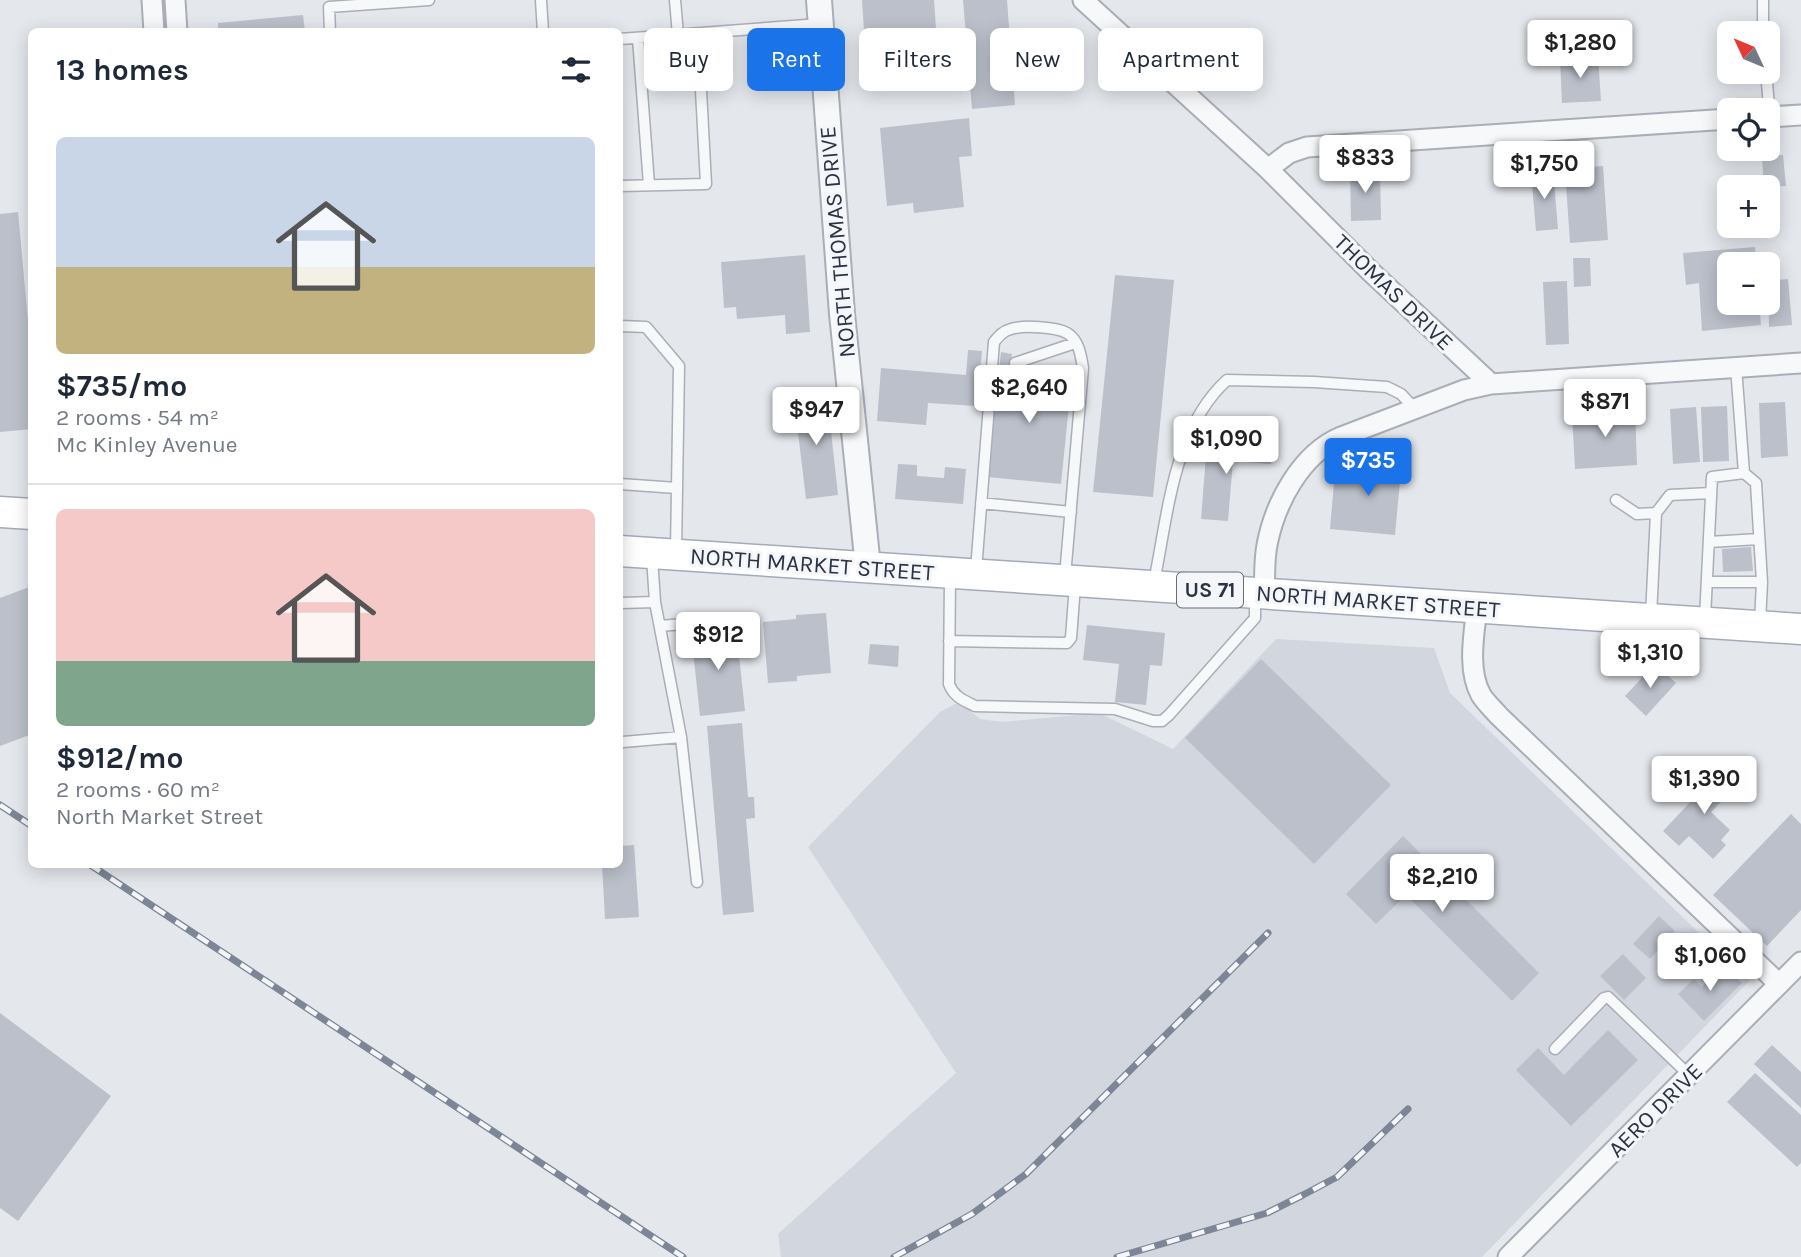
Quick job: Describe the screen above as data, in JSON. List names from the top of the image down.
{
  "streets": {
    "main road": ["NORTH MARKET STREET", "US 71"],
    "street": ["NORTH THOMAS DRIVE", "THOMAS DRIVE", "AERO DRIVE"]
  },
  "crossings": [
    ["NORTH THOMAS DRIVE", "NORTH MARKET STREET"]
  ],
  "north": "top left",
  "page": {
    "price": [
      "$1,280",
      "$833",
      "$1,750",
      "$2,640",
      "$871",
      "$947",
      "$1,090",
      "$735",
      "$912",
      "$1,310",
      "$1,390",
      "$2,210",
      "$1,060"
    ],
    "map_buttons": ["+", "−"],
    "chip": [
      "Buy",
      "Rent",
      "Filters",
      "New",
      "Apartment"
    ],
    "heading": "13 homes",
    "list": [
      {
        "name": "$735/mo",
        "note": "2 rooms · 54 m² · Mc Kinley Avenue"
      },
      {
        "name": "$912/mo",
        "note": "2 rooms · 60 m² · North Market Street"
      }
    ]
  }
}
